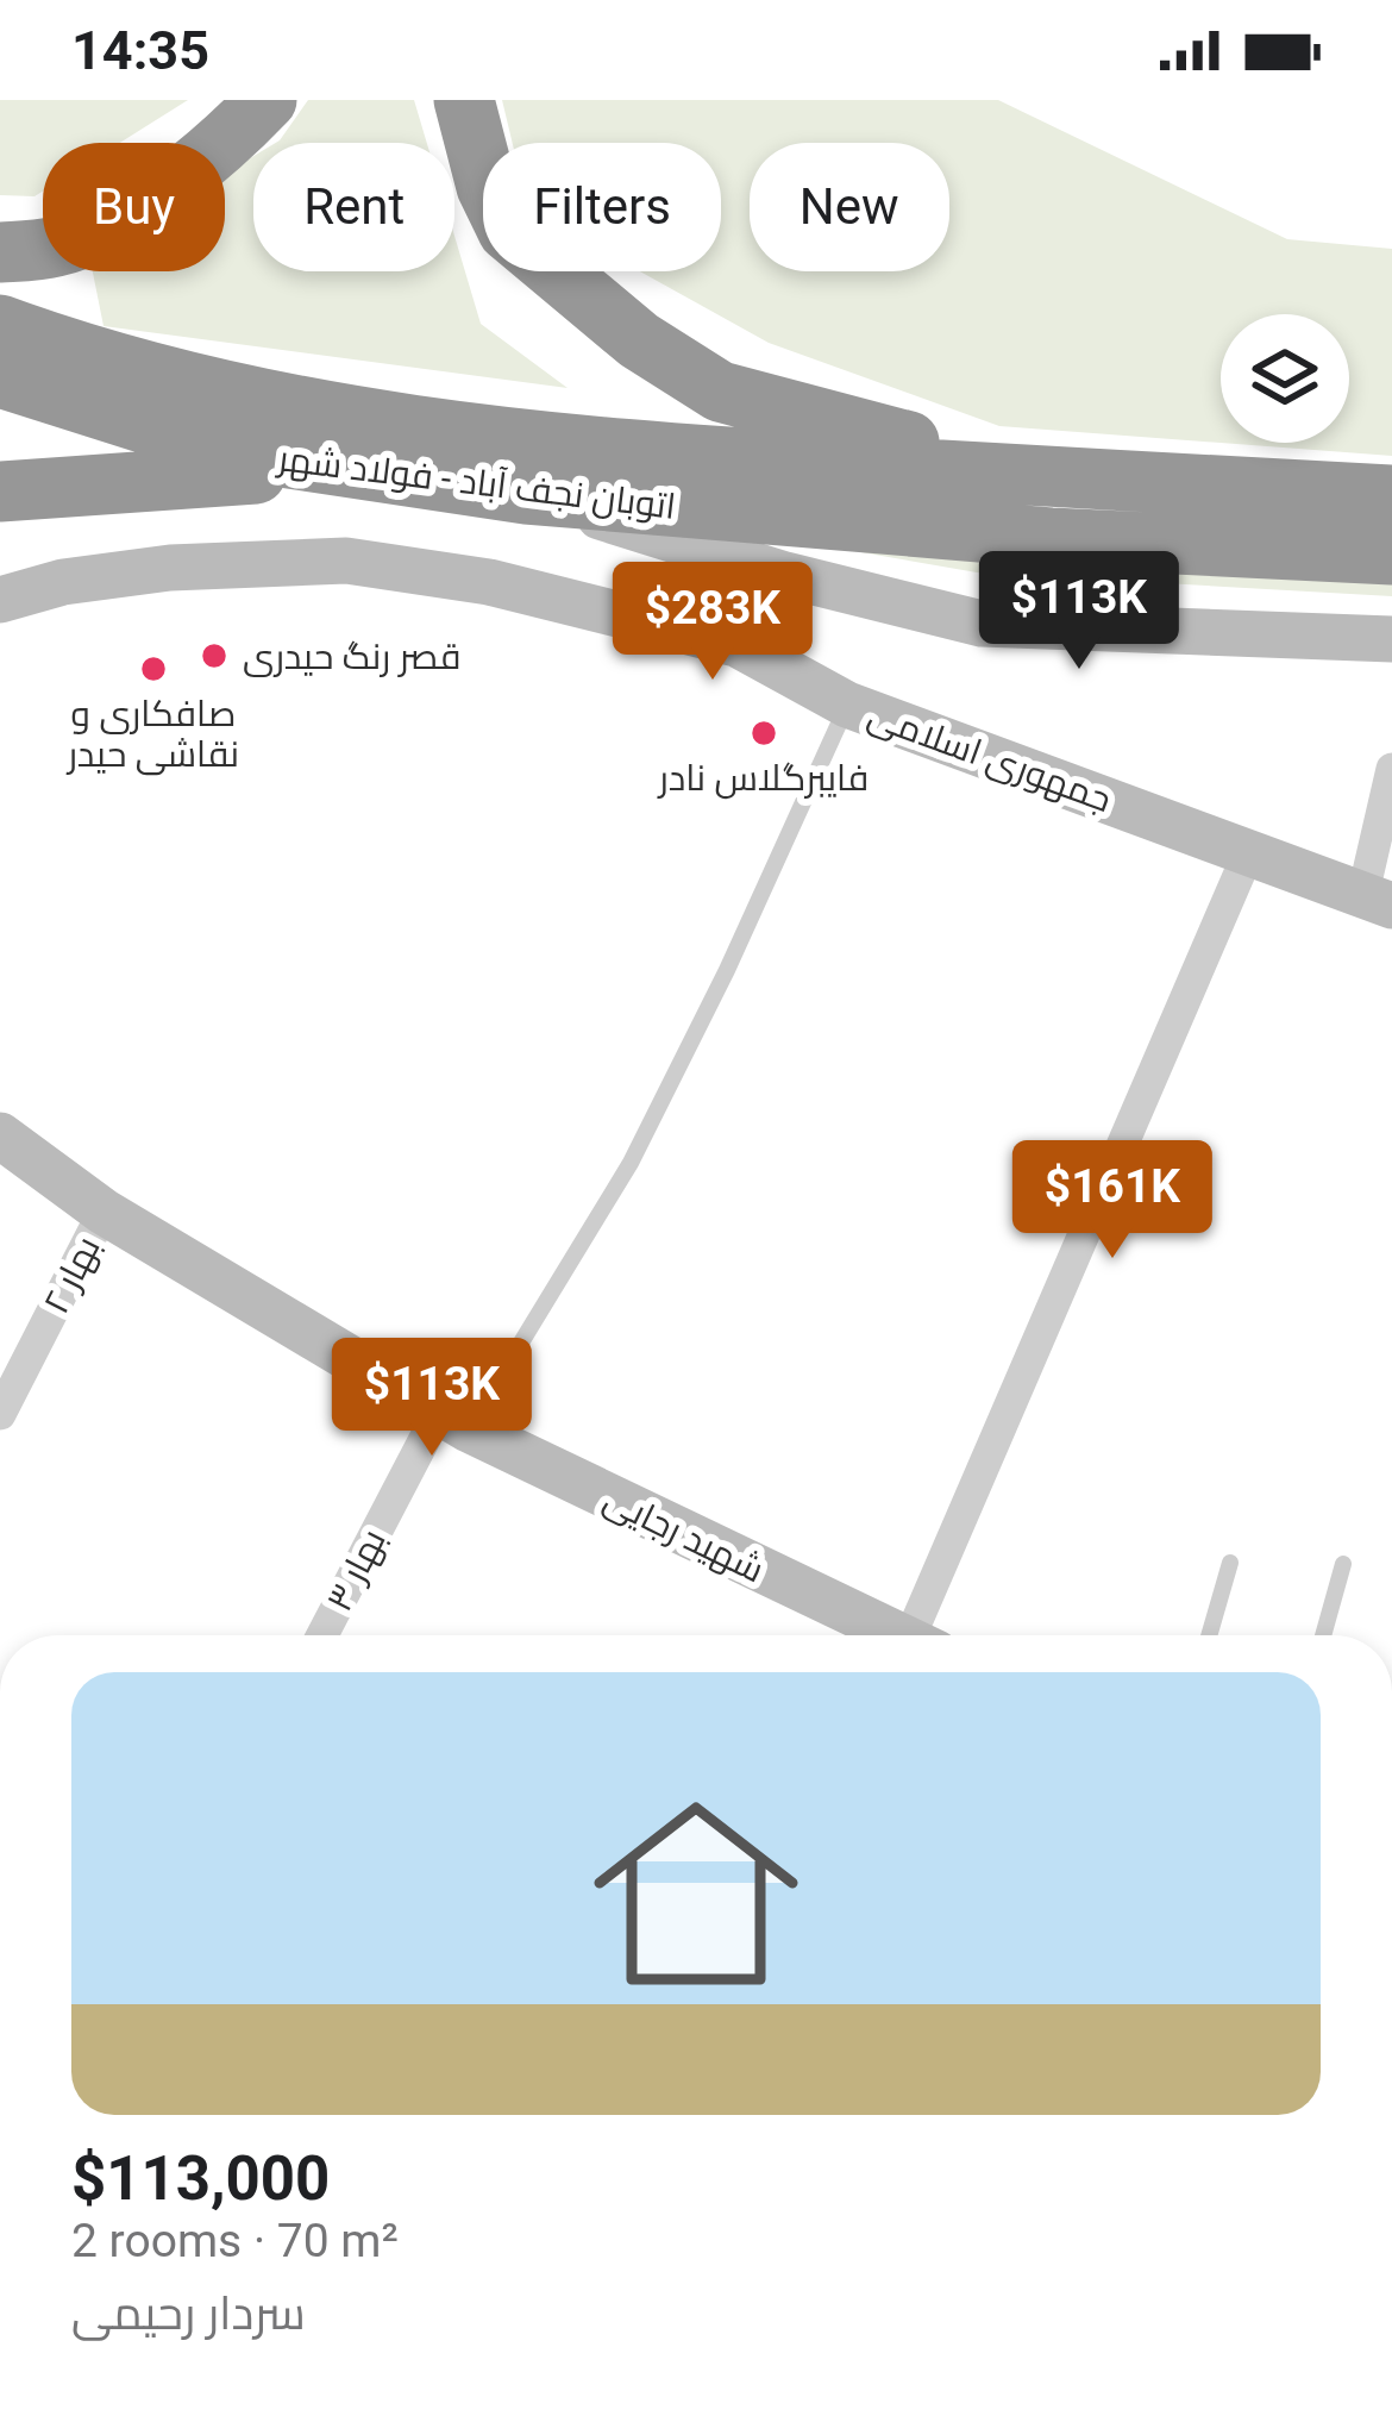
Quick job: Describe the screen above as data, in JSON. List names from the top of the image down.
{
  "streets": {
    "highway": ["اتوبان نجف آباد - فولاد شهر"],
    "street": [
      "جمهوری اسلامی",
      "بهار ۲",
      "شهید رجایی",
      "بهار ۳"
    ]
  },
  "crossings": [
    ["بهار ۲", "شهید رجایی"],
    ["شهید رجایی", "بهار ۳"]
  ],
  "places": ["قصر رنگ حیدری", "صافکاری و نقاشی حیدر", "فایبرگلاس نادر"],
  "page": {
    "status": "14:35",
    "chip": [
      "Buy",
      "Rent",
      "Filters",
      "New"
    ],
    "price": [
      "$113K",
      "$283K",
      "$161K",
      "$113K"
    ],
    "list": [
      {
        "name": "$113,000",
        "note": "2 rooms · 70 m² · سردار رحیمی"
      }
    ]
  }
}
